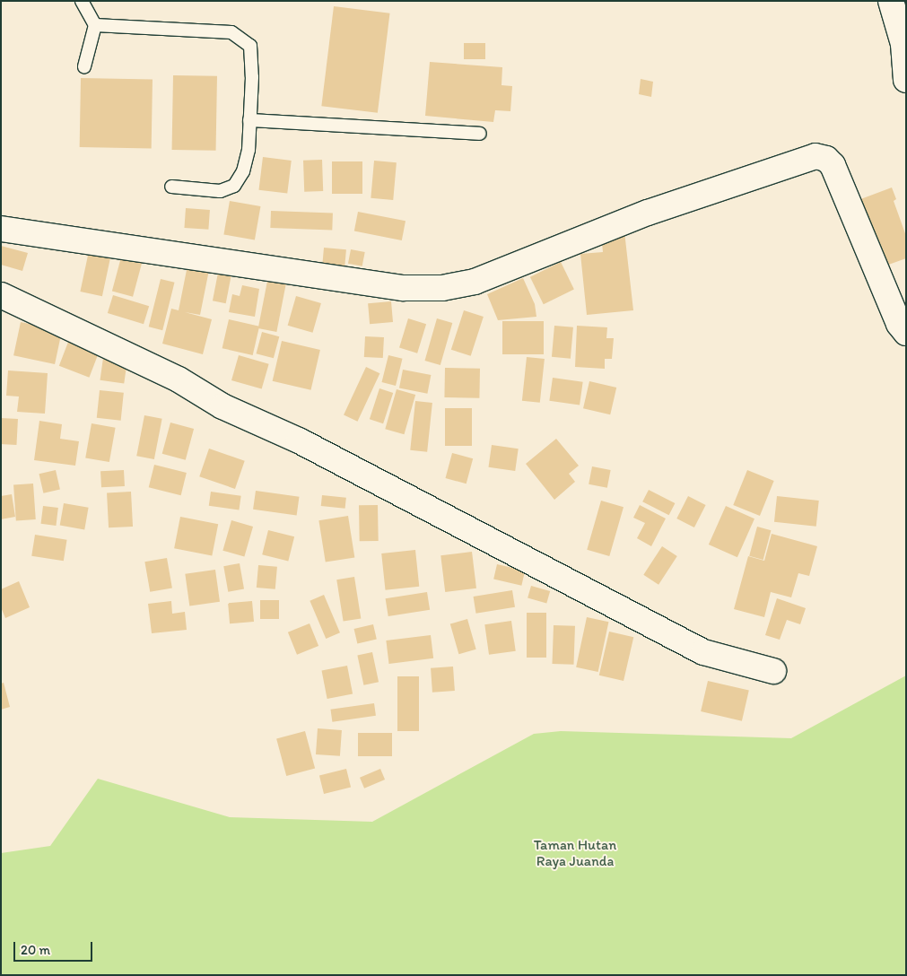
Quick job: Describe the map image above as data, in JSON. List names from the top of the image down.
{
  "parks": ["Taman Hutan Raya Juanda"],
  "scale_bar": "20 m"
}
